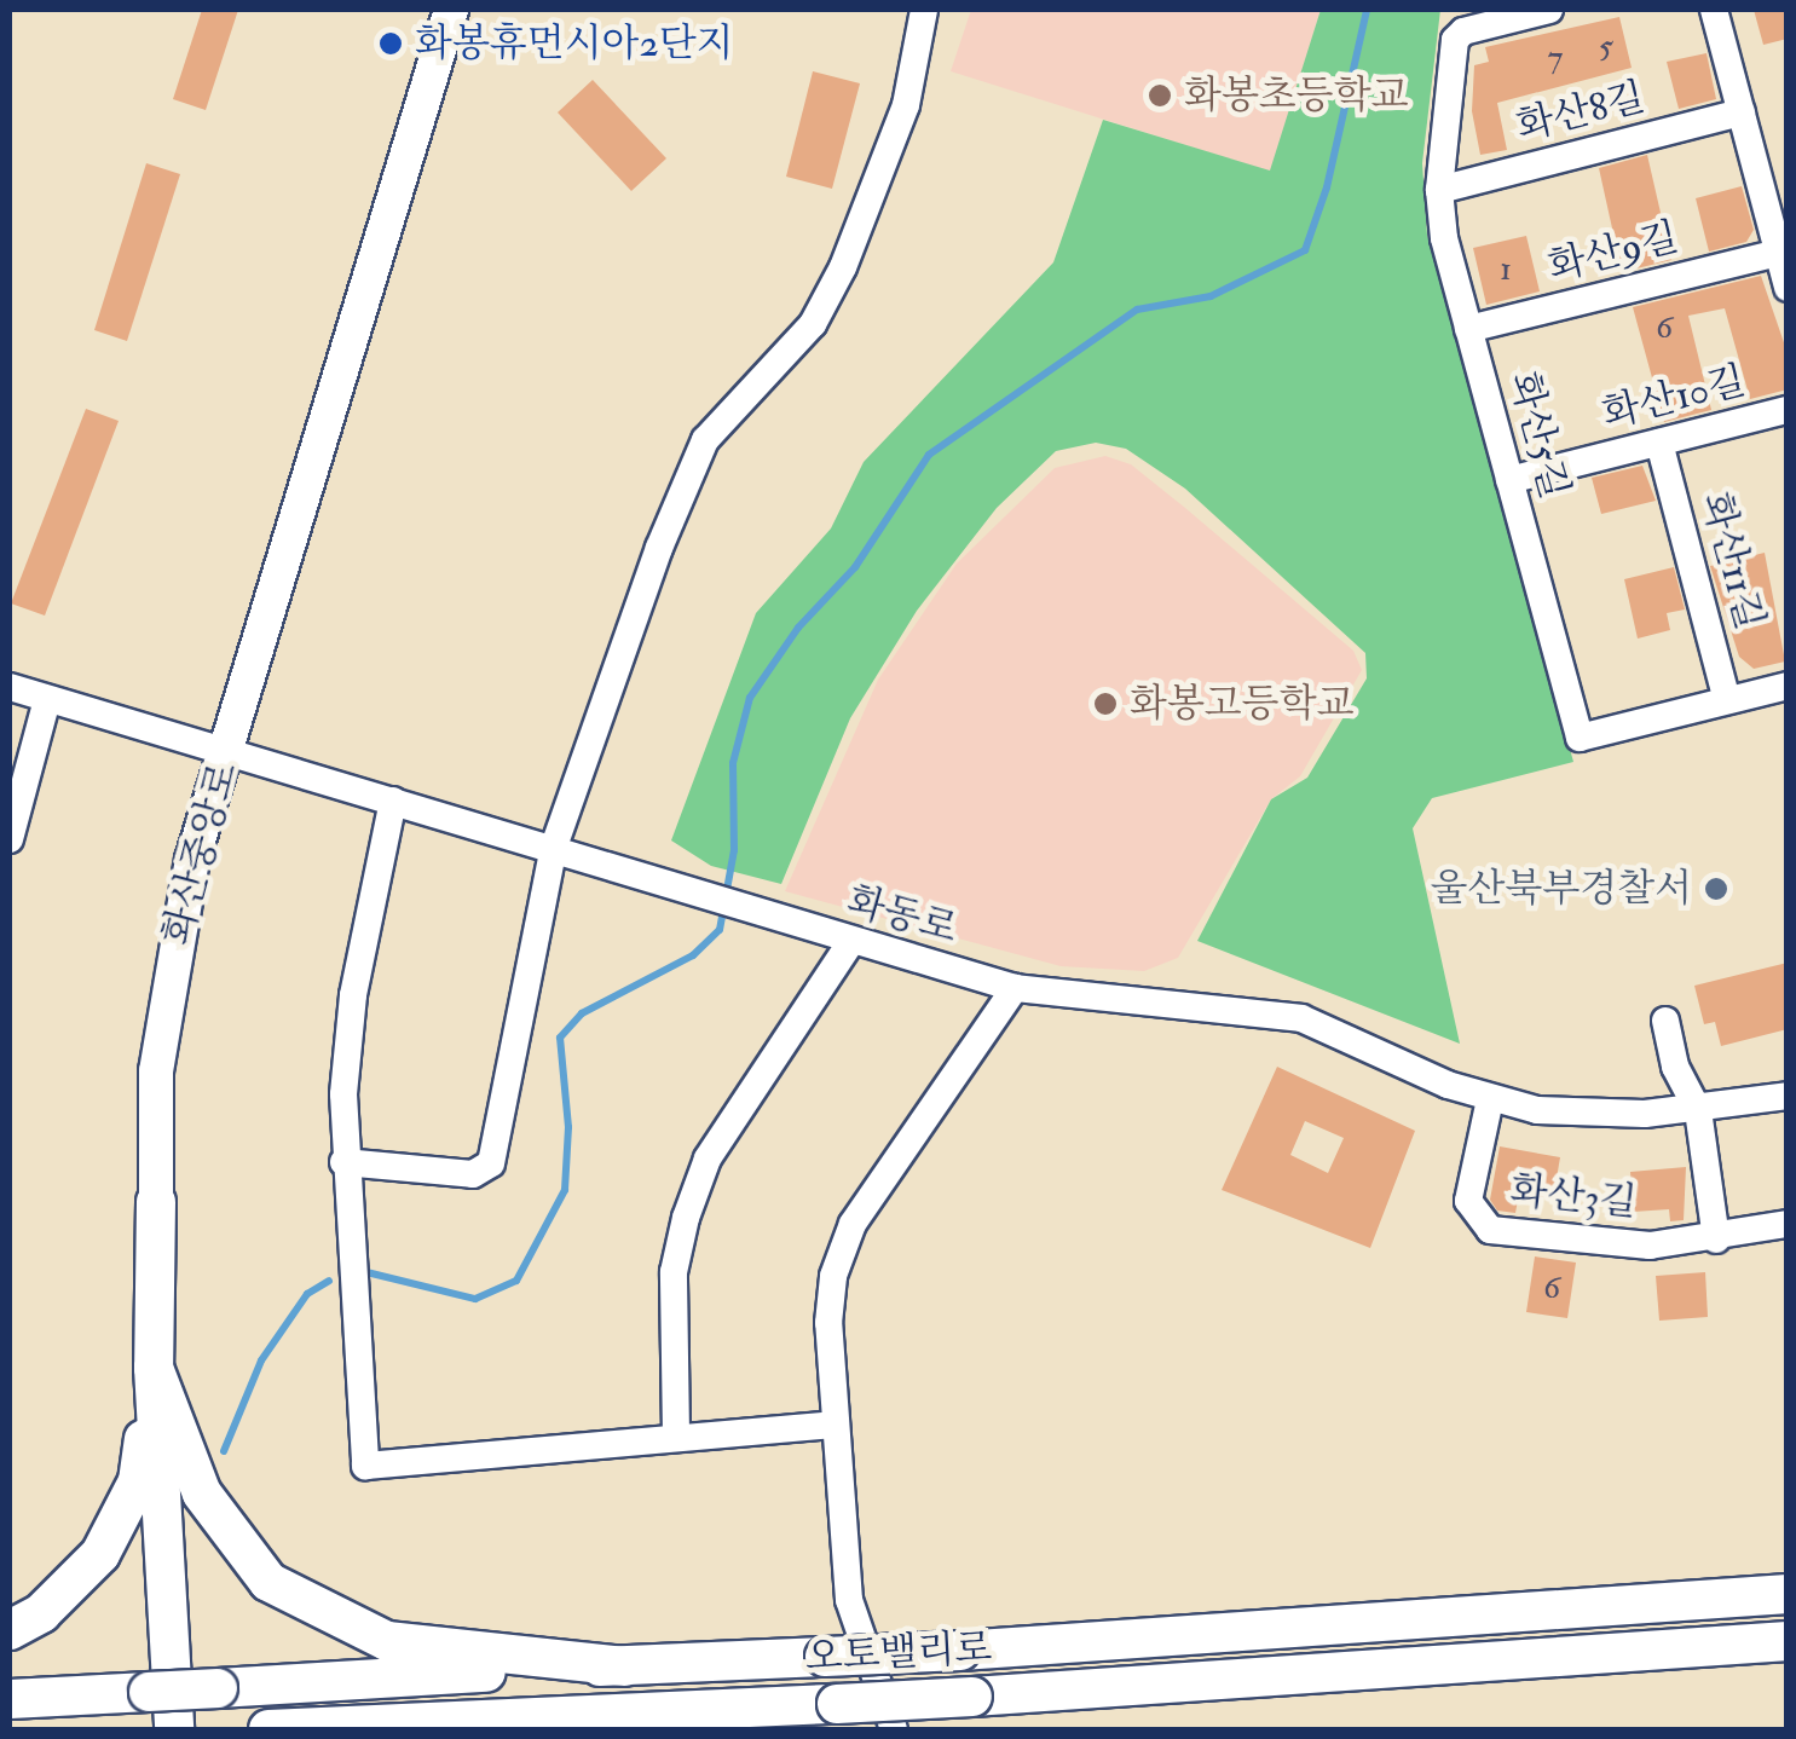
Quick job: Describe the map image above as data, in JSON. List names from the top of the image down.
{
  "streets": {
    "highway": ["화산중앙로", "오토밸리로"],
    "street": [
      "화산8길",
      "화산9길",
      "화산10길",
      "화산5길",
      "화산11길",
      "화동로",
      "화산3길"
    ]
  },
  "crossings": [
    ["화산8길", "화산5길"],
    ["화산9길", "화산5길"],
    ["화산10길", "화산5길"],
    ["화산10길", "화산11길"],
    ["화산5길", "화산11길"],
    ["화산중앙로", "화동로"],
    ["화동로", "화산3길"]
  ],
  "places": [
    "화봉휴먼시아2단지",
    "화봉초등학교",
    "화봉고등학교",
    "울산북부경찰서"
  ],
  "house_numbers": [
    "5",
    "7",
    "1",
    "6",
    "6"
  ]
}
